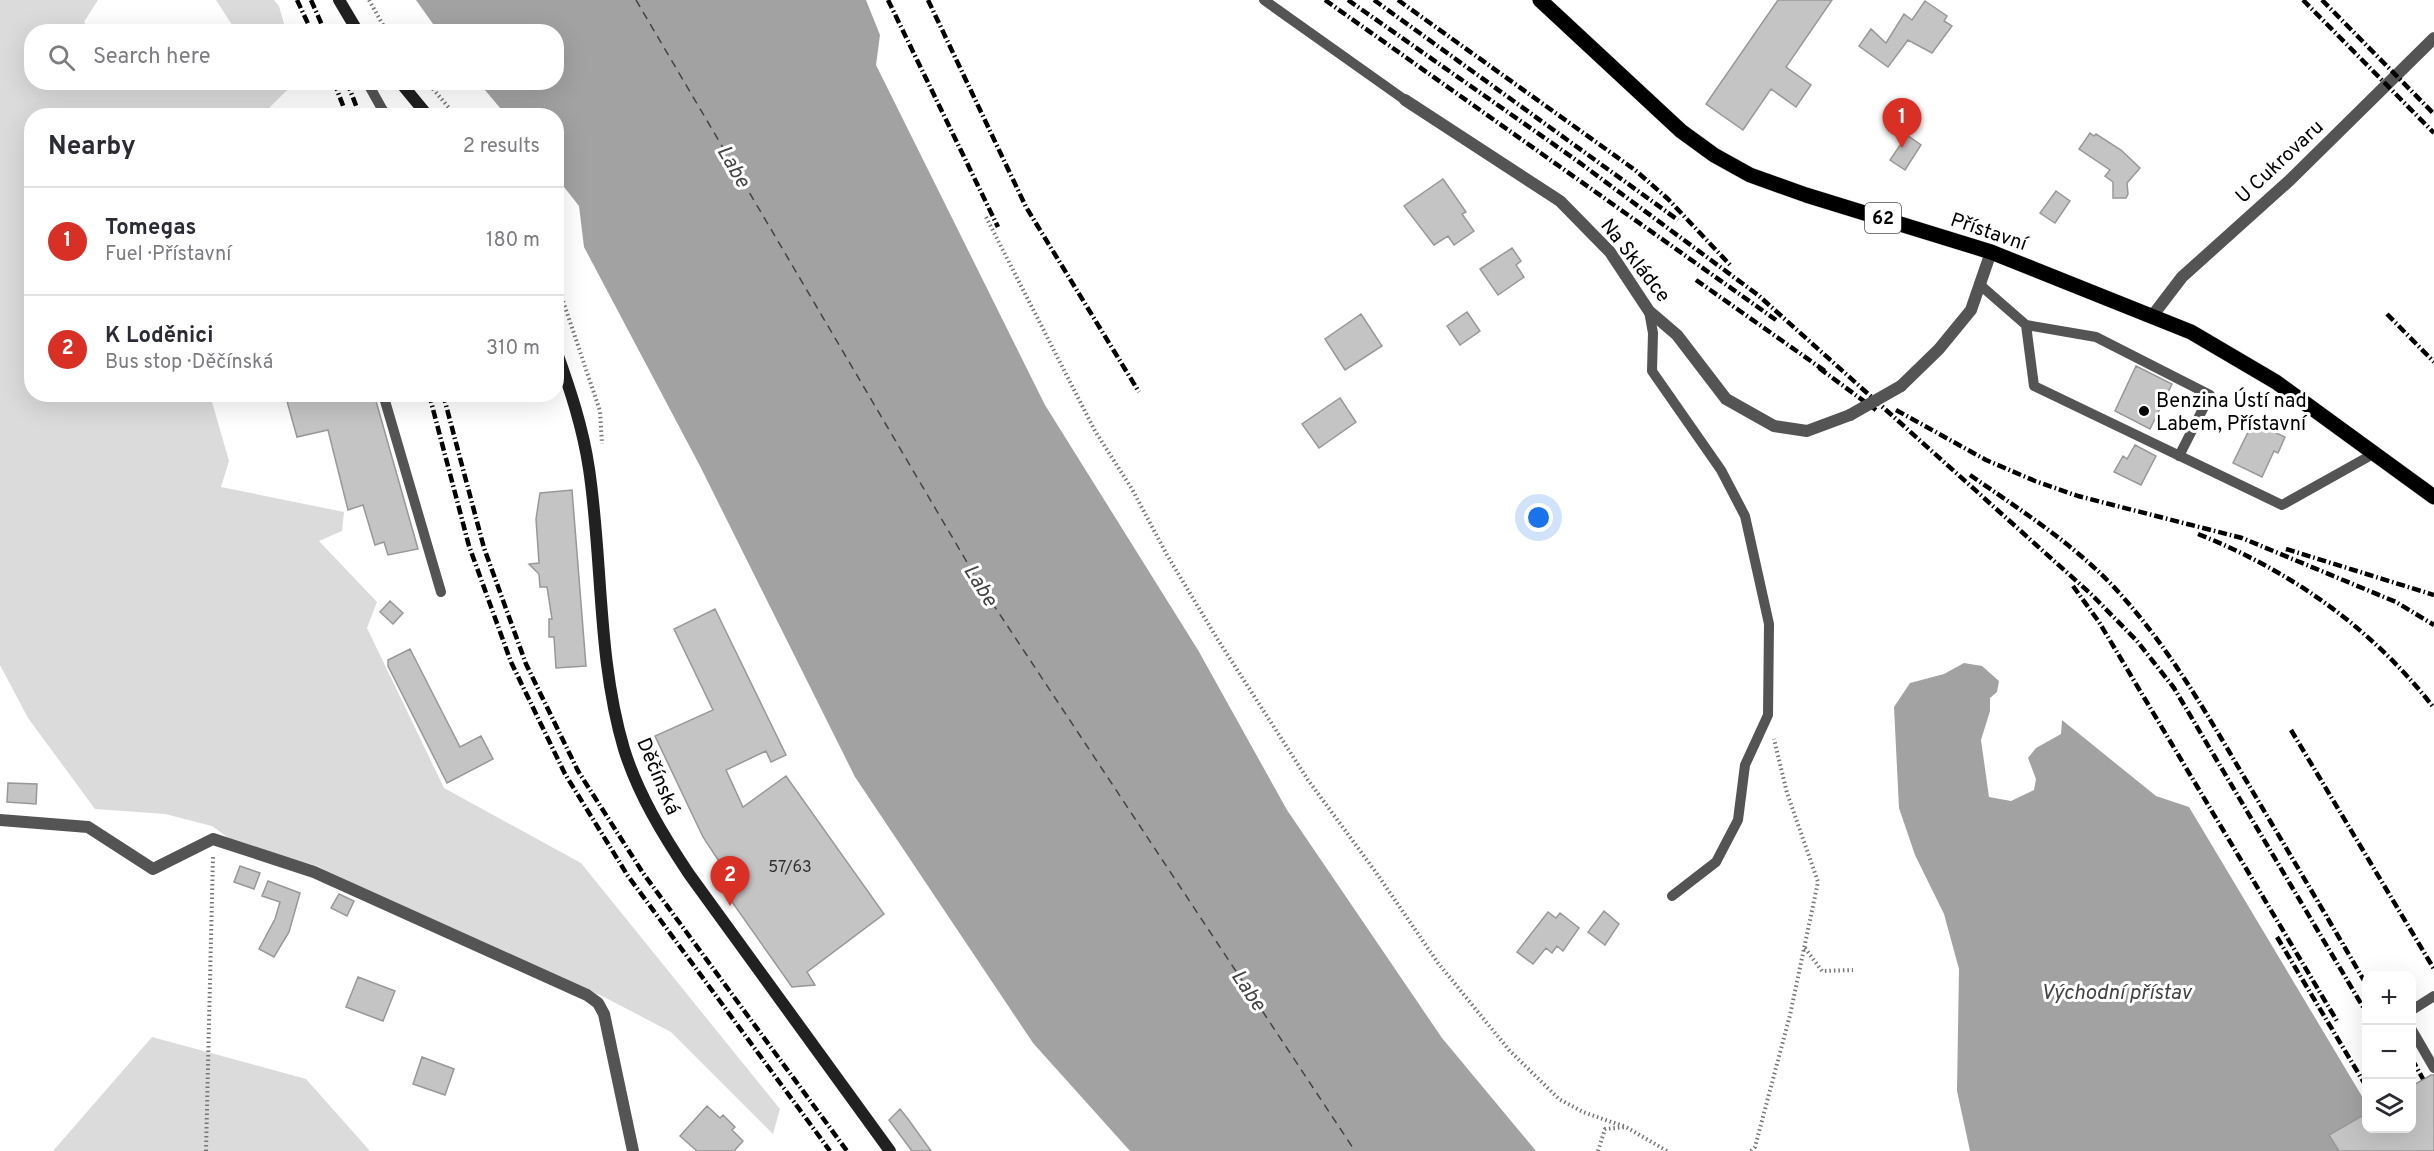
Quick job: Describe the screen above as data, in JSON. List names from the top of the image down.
{
  "streets": {
    "main road": ["62", "Přístavní", "Děčínská"],
    "street": ["U Cukrovaru", "Na Skládce"]
  },
  "crossings": [
    ["U Cukrovaru", "Přístavní"],
    ["Přístavní", "Na Skládce"]
  ],
  "water": ["Labe", "Východní přístav"],
  "places": ["Benzina Ústí nad Labem, Přístavní"],
  "house_numbers": ["57/63"],
  "page": {
    "search": "Search here",
    "pins": ["1", "2"],
    "heading": ["Nearby", "2 results"],
    "list": [
      {
        "mark": "1",
        "name": "Tomegas",
        "note": "Fuel · Přístavní",
        "value": "180 m"
      },
      {
        "mark": "2",
        "name": "K Loděnici",
        "note": "Bus stop · Děčínská",
        "value": "310 m"
      }
    ],
    "map_buttons": ["+", "−"]
  }
}
